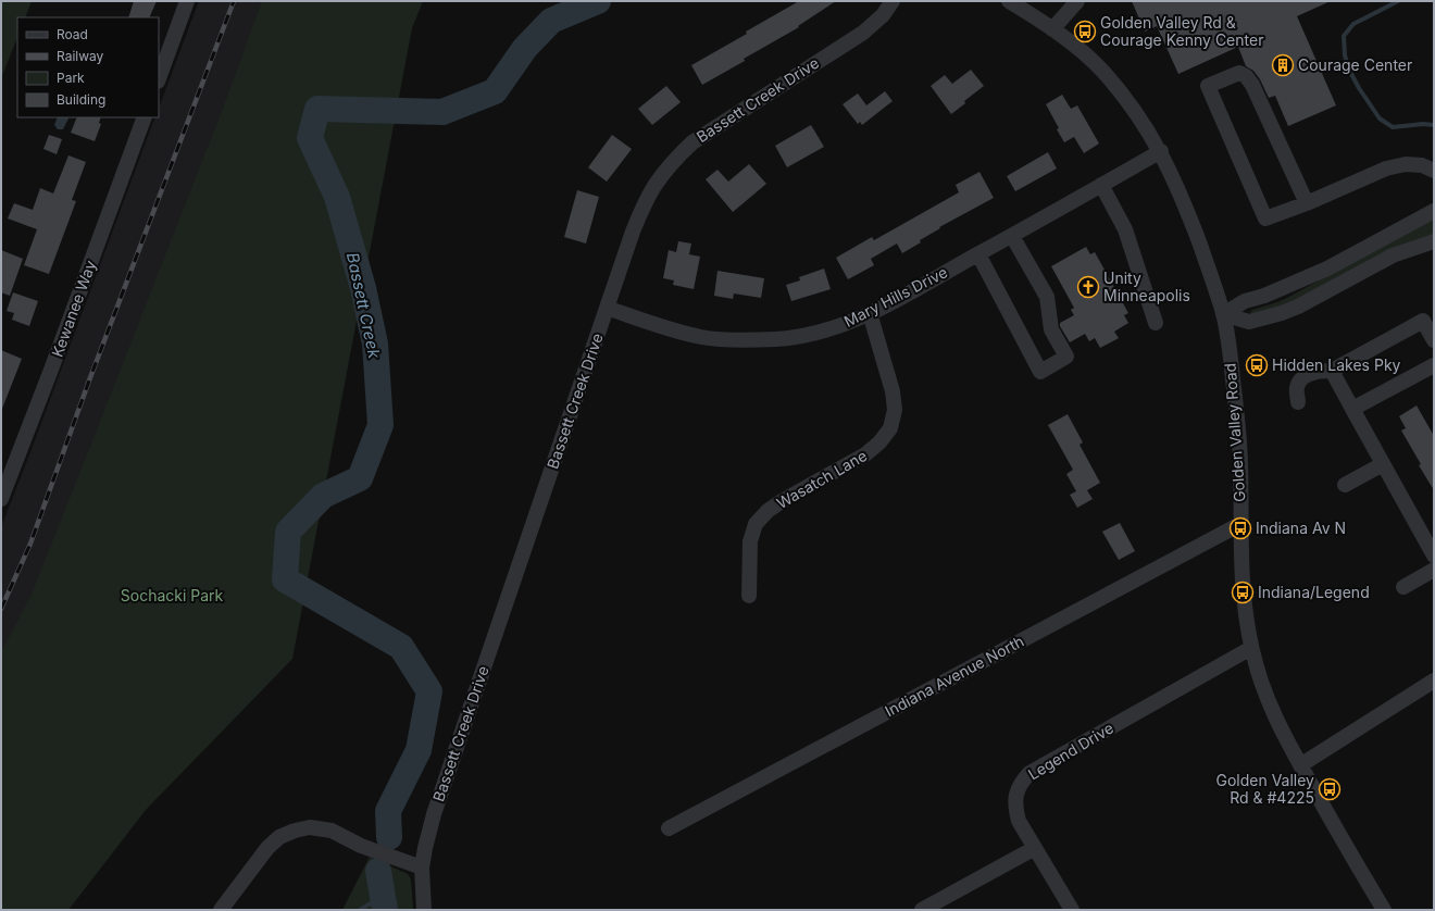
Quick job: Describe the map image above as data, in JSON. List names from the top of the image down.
{
  "streets": {
    "street": [
      "Bassett Creek Drive",
      "Mary Hills Drive",
      "Kewanee Way",
      "Golden Valley Road",
      "Wasatch Lane",
      "Indiana Avenue North",
      "Legend Drive"
    ]
  },
  "crossings": [
    ["Bassett Creek Drive", "Mary Hills Drive"],
    ["Mary Hills Drive", "Golden Valley Road"],
    ["Mary Hills Drive", "Wasatch Lane"],
    ["Golden Valley Road", "Indiana Avenue North"],
    ["Golden Valley Road", "Legend Drive"]
  ],
  "water": ["Bassett Creek"],
  "parks": ["Sochacki Park"],
  "places": {
    "bus stop": [
      "Golden Valley Rd & Courage Kenny Center",
      "Hidden Lakes Pky",
      "Indiana Av N",
      "Indiana/Legend",
      "Golden Valley Rd & #4225"
    ],
    "building": ["Courage Center"],
    "church": ["Unity Minneapolis"]
  },
  "legend": [
    "Road",
    "Railway",
    "Park",
    "Building"
  ]
}
